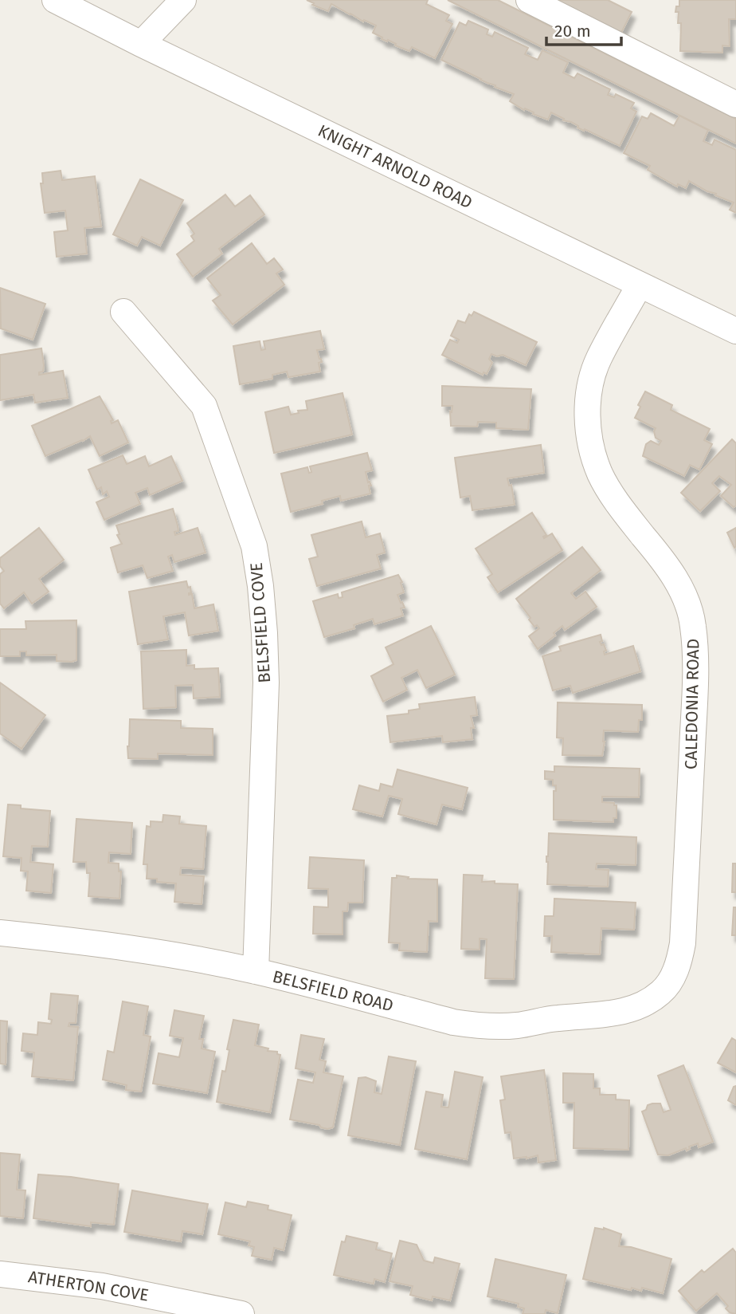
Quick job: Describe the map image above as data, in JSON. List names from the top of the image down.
{
  "streets": {
    "street": [
      "KNIGHT ARNOLD ROAD",
      "BELSFIELD COVE",
      "CALEDONIA ROAD",
      "BELSFIELD ROAD",
      "ATHERTON COVE"
    ]
  },
  "crossings": [
    ["KNIGHT ARNOLD ROAD", "CALEDONIA ROAD"],
    ["BELSFIELD COVE", "BELSFIELD ROAD"],
    ["CALEDONIA ROAD", "BELSFIELD ROAD"]
  ],
  "scale_bar": "20 m"
}
